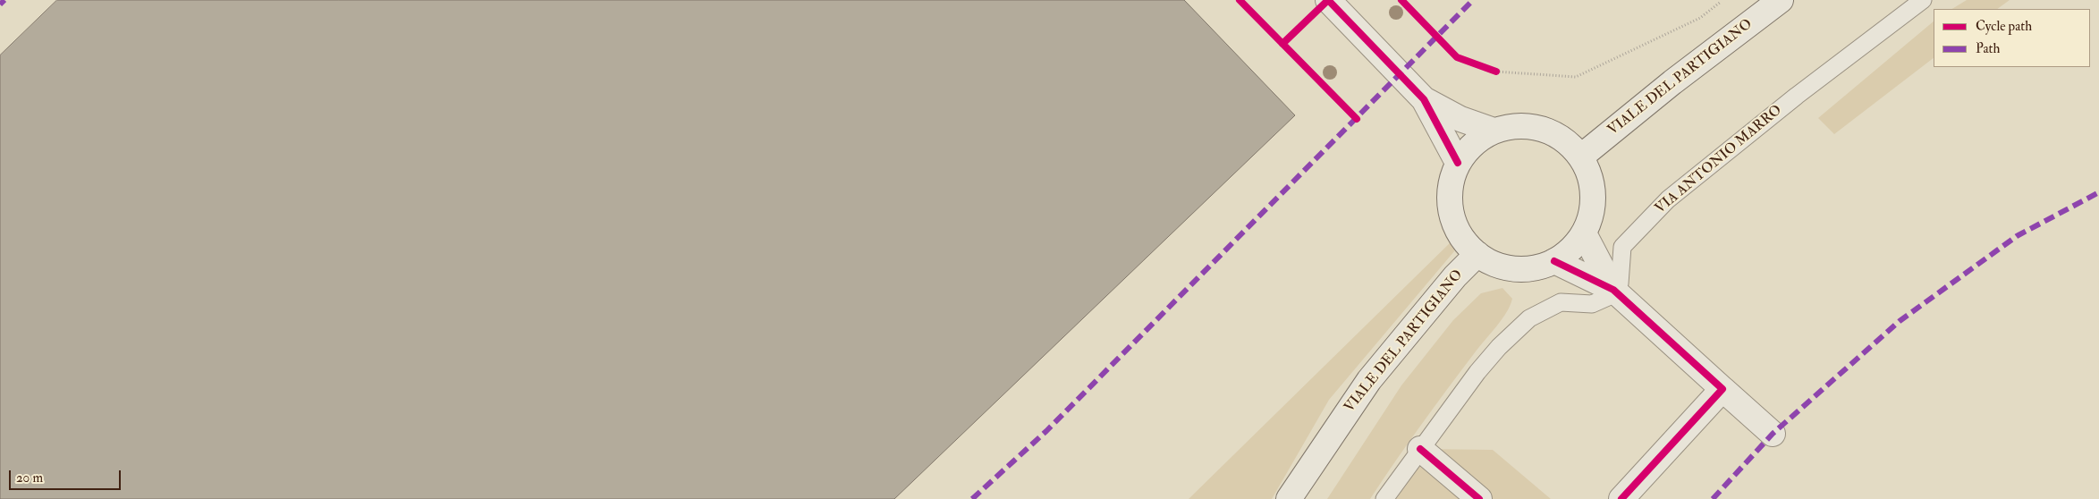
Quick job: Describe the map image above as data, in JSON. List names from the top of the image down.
{
  "streets": {
    "main road": ["VIALE DEL PARTIGIANO"],
    "lane": ["VIA ANTONIO MARRO"]
  },
  "legend": ["Cycle path", "Path"],
  "scale_bar": "20 m"
}
